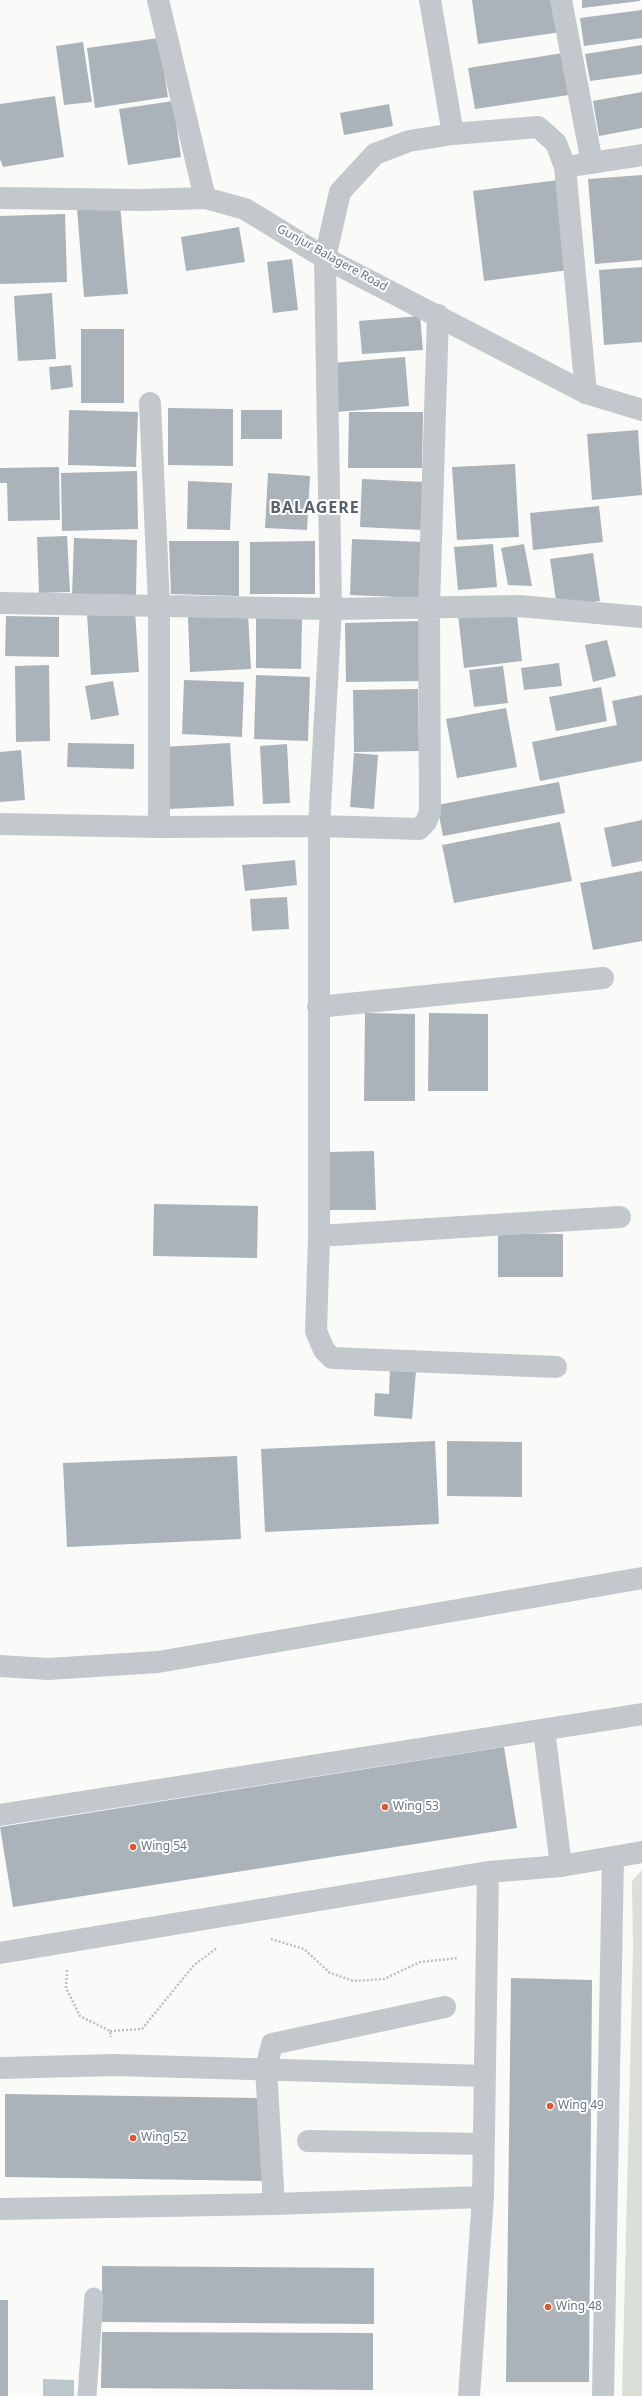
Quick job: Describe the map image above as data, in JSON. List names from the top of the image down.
{
  "streets": {
    "street": ["Gunjur Balagere Road"]
  },
  "districts": ["BALAGERE"],
  "places": [
    "Wing 53",
    "Wing 54",
    "Wing 49",
    "Wing 52",
    "Wing 48"
  ]
}
